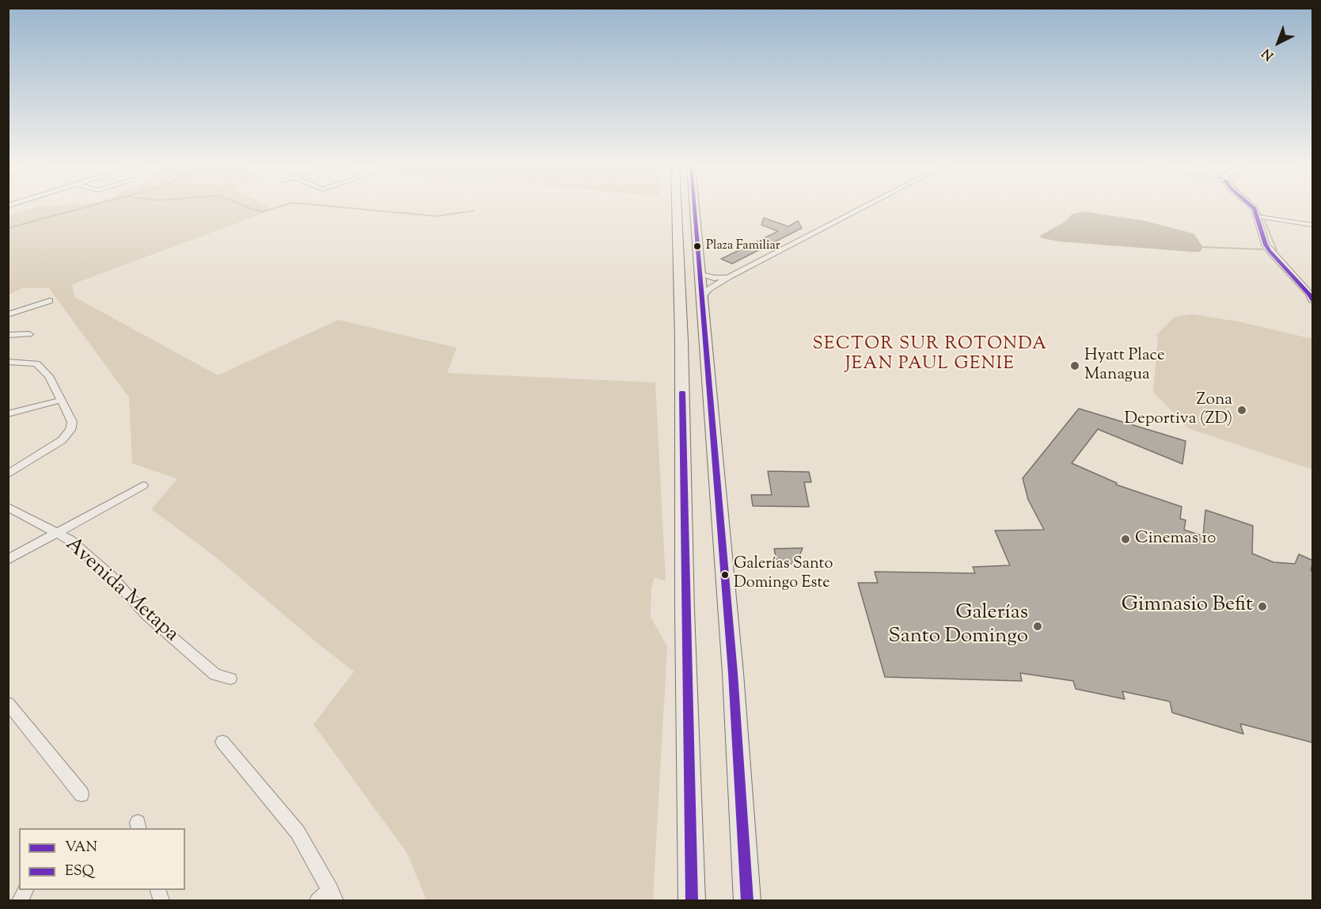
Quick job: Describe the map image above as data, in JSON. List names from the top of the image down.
{
  "streets": {
    "street": ["Avenida Metapa"]
  },
  "districts": ["SECTOR SUR ROTONDA JEAN PAUL GENIE"],
  "places": [
    "Plaza Familiar",
    "Hyatt Place Managua",
    "Zona Deportiva (ZD)",
    "Cinemas 10",
    "Galerías Santo Domingo Este",
    "Gimnasio Befit",
    "Galerías Santo Domingo"
  ],
  "lines": ["transit line VAN", "transit line ESQ"],
  "legend": ["VAN", "ESQ"],
  "north": "bottom left"
}
